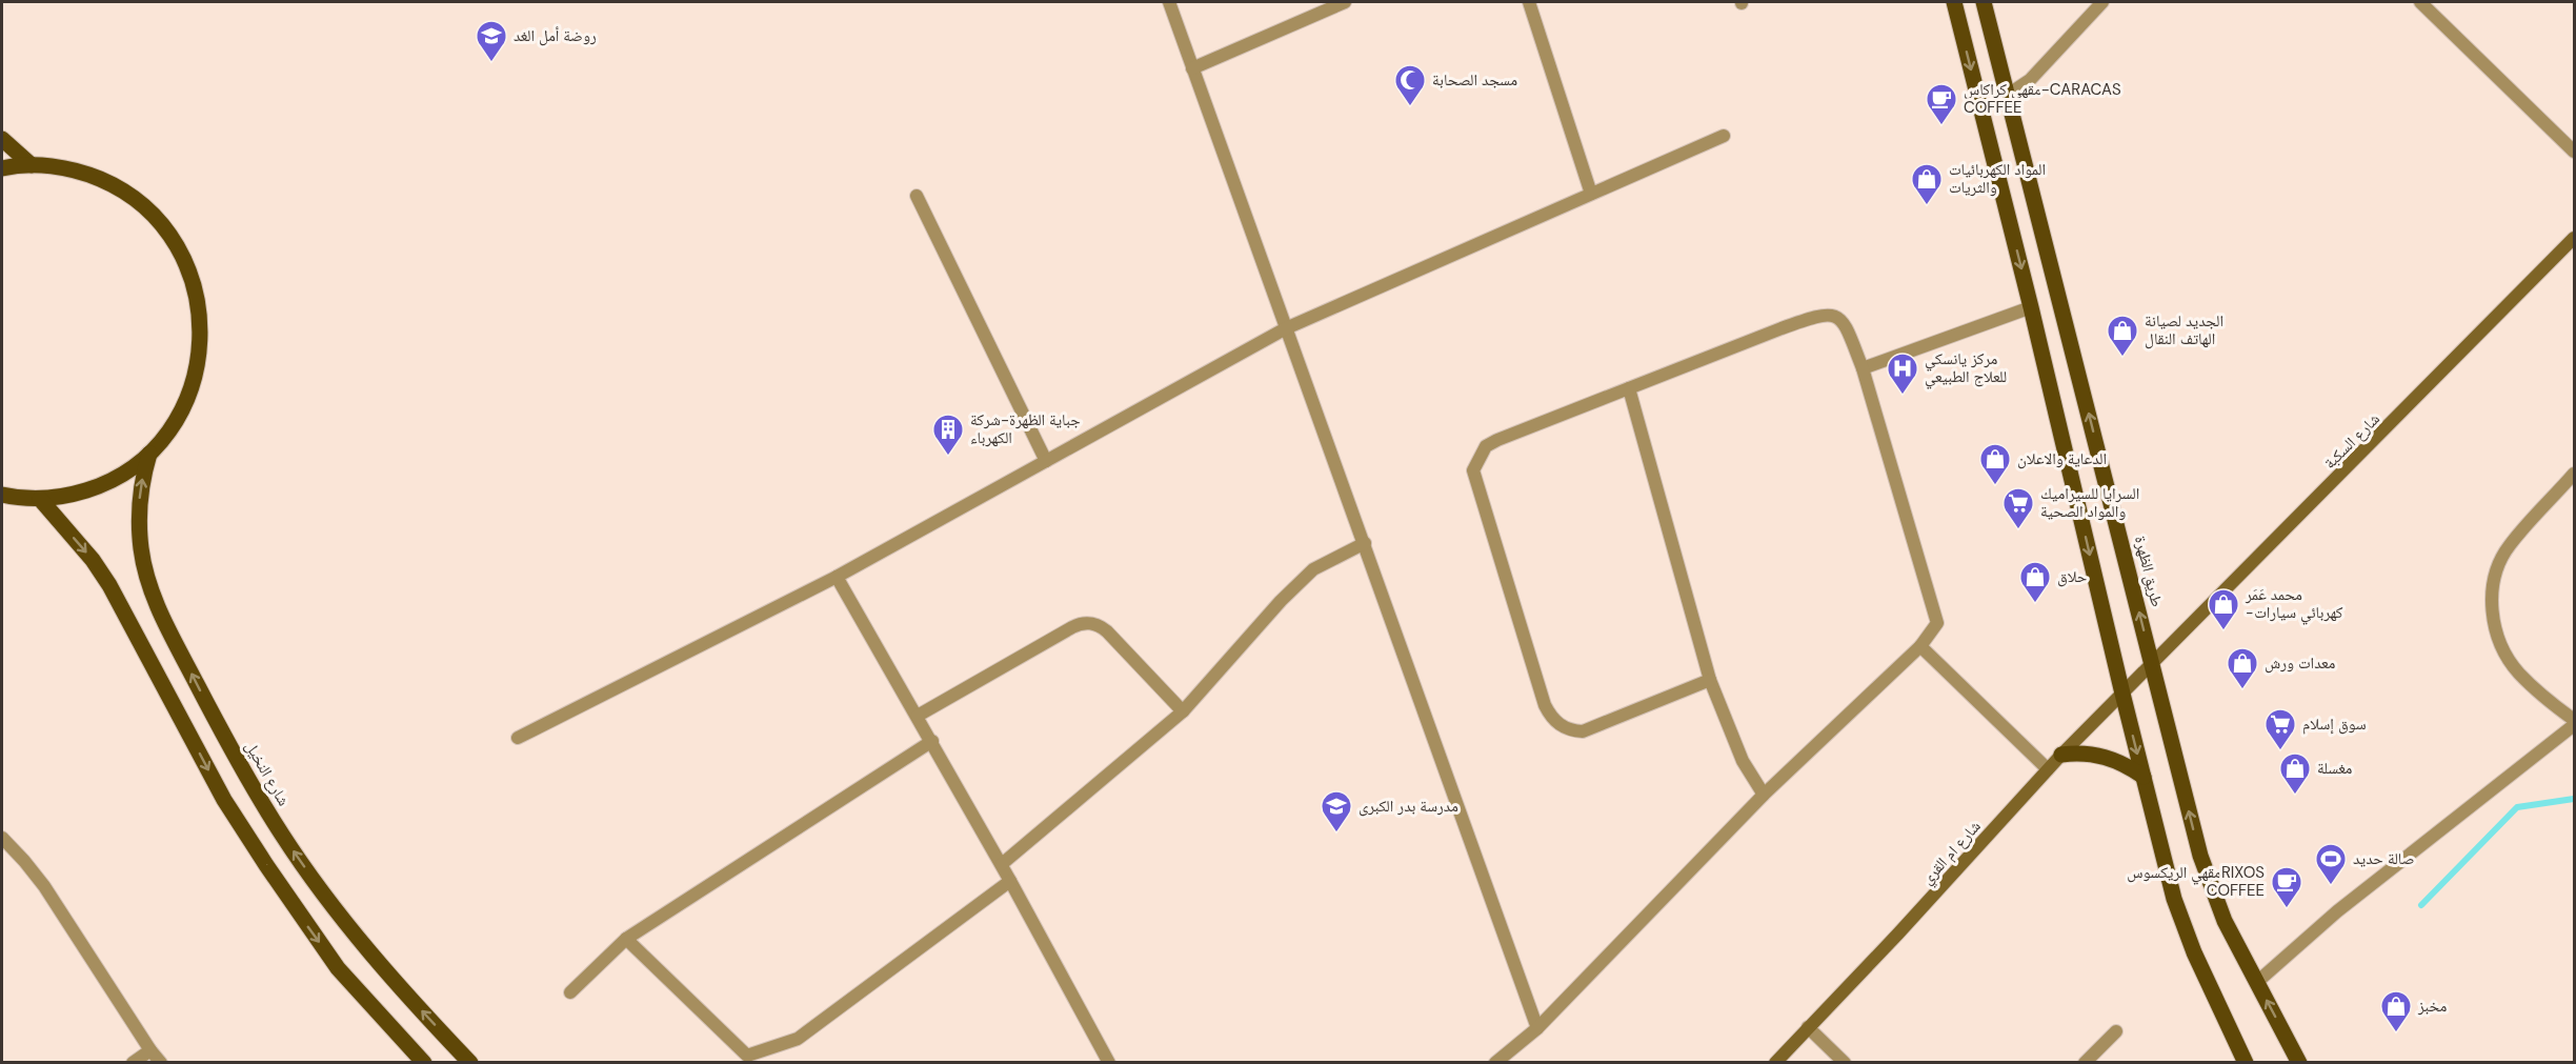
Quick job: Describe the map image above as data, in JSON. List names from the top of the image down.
{
  "streets": {
    "main road": [
      "شارع السكبة",
      "طريق الظهرة",
      "شارع النخيل",
      "شارع ام القري"
    ]
  },
  "crossings": [
    ["شارع السكبة", "طريق الظهرة"],
    ["شارع السكبة", "شارع ام القري"],
    ["طريق الظهرة", "شارع ام القري"]
  ],
  "places": {
    "school or university": ["روضة أمل الغد", "مدرسة بدر الكبرى"],
    "mosque": ["مسجد الصحابة"],
    "cafe": ["مقهي كراكاس-CARACAS COFFEE", "مقهي الريكسوسRIXOS COFFEE"],
    "shop": [
      "المواد الكهربائيات والثريات",
      "الجديد لصيانة الهاتف النقال",
      "الدعاية والاعلان",
      "حلاق",
      "محمد عَمَر -كهربائي سيارات",
      "معدات ورش",
      "مغسلة",
      "مخبز"
    ],
    "hospital": ["مركز يانسكي للعلاج الطبيعي"],
    "building": ["جباية الظهرة-شركة الكهرباء"],
    "supermarket": ["السرايا للسيراميك والمواد الصحية", "سوق إسلام"],
    "sports": ["صالة حديد"]
  }
}
